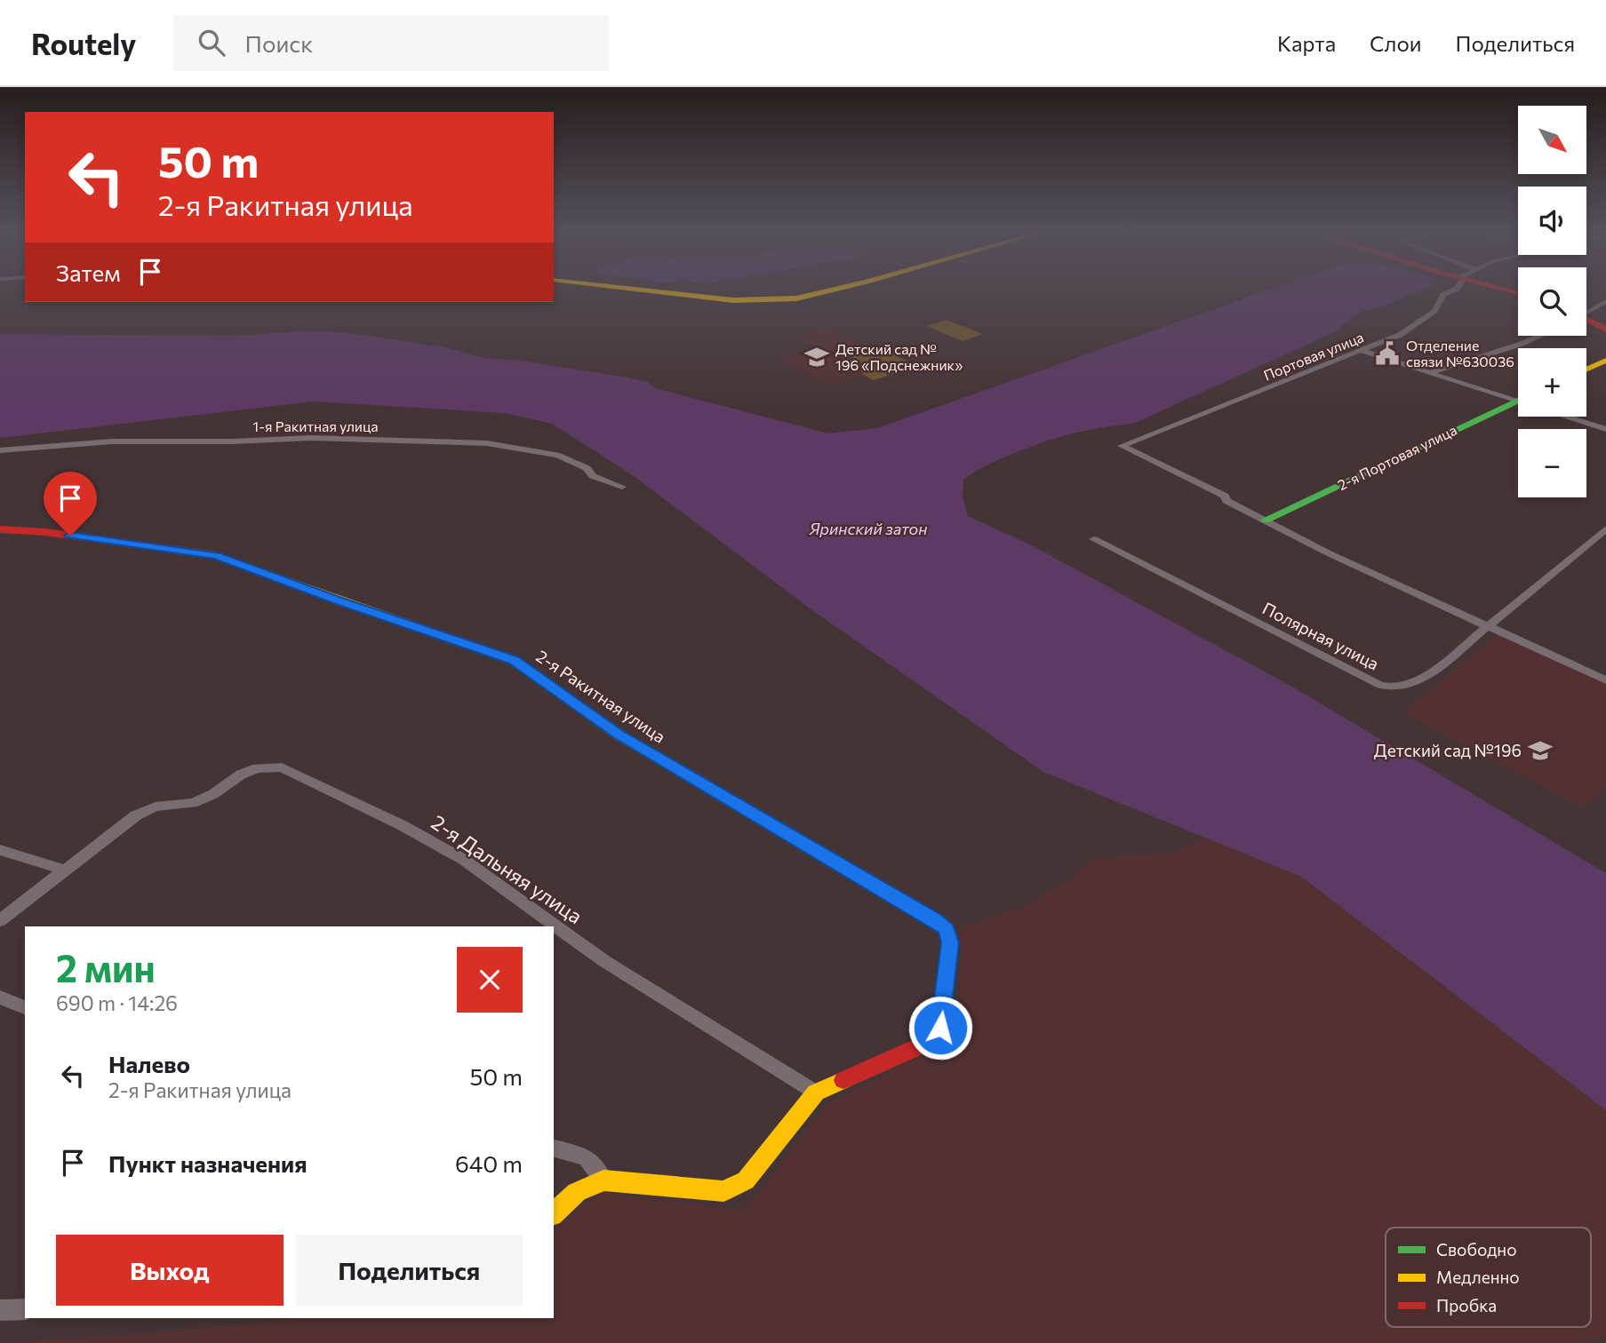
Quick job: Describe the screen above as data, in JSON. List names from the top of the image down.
{
  "streets": {
    "street": [
      "Портовая улица",
      "1-я Ракитная улица",
      "2-я Портовая улица",
      "Полярная улица",
      "2-я Ракитная улица",
      "2-я Дальняя улица"
    ]
  },
  "crossings": [
    ["Портовая улица", "2-я Портовая улица"],
    ["2-я Ракитная улица", "2-я Дальняя улица"]
  ],
  "water": ["Яринский затон"],
  "places": {
    "public building": ["Отделение связи №630036"],
    "school or university": ["Детский сад № 196 «Подснежник»", "Детский сад №196"]
  },
  "legend": ["Свободно", "Медленно", "Пробка"],
  "north": "bottom right",
  "page": {
    "header": "Routely",
    "search": "Поиск",
    "nav": ["Карта", "Слои", "Поделиться"],
    "map_buttons": ["+", "−"],
    "turn": ["50 m", "2-я Ракитная улица"],
    "then": "Затем",
    "heading": ["2 мин", "690 m · 14:26"],
    "list": [
      {
        "name": "Налево",
        "note": "2-я Ракитная улица",
        "value": "50 m"
      },
      {
        "name": "Пункт назначения",
        "value": "640 m"
      }
    ],
    "buttons": ["Выход", "Поделиться"]
  }
}
